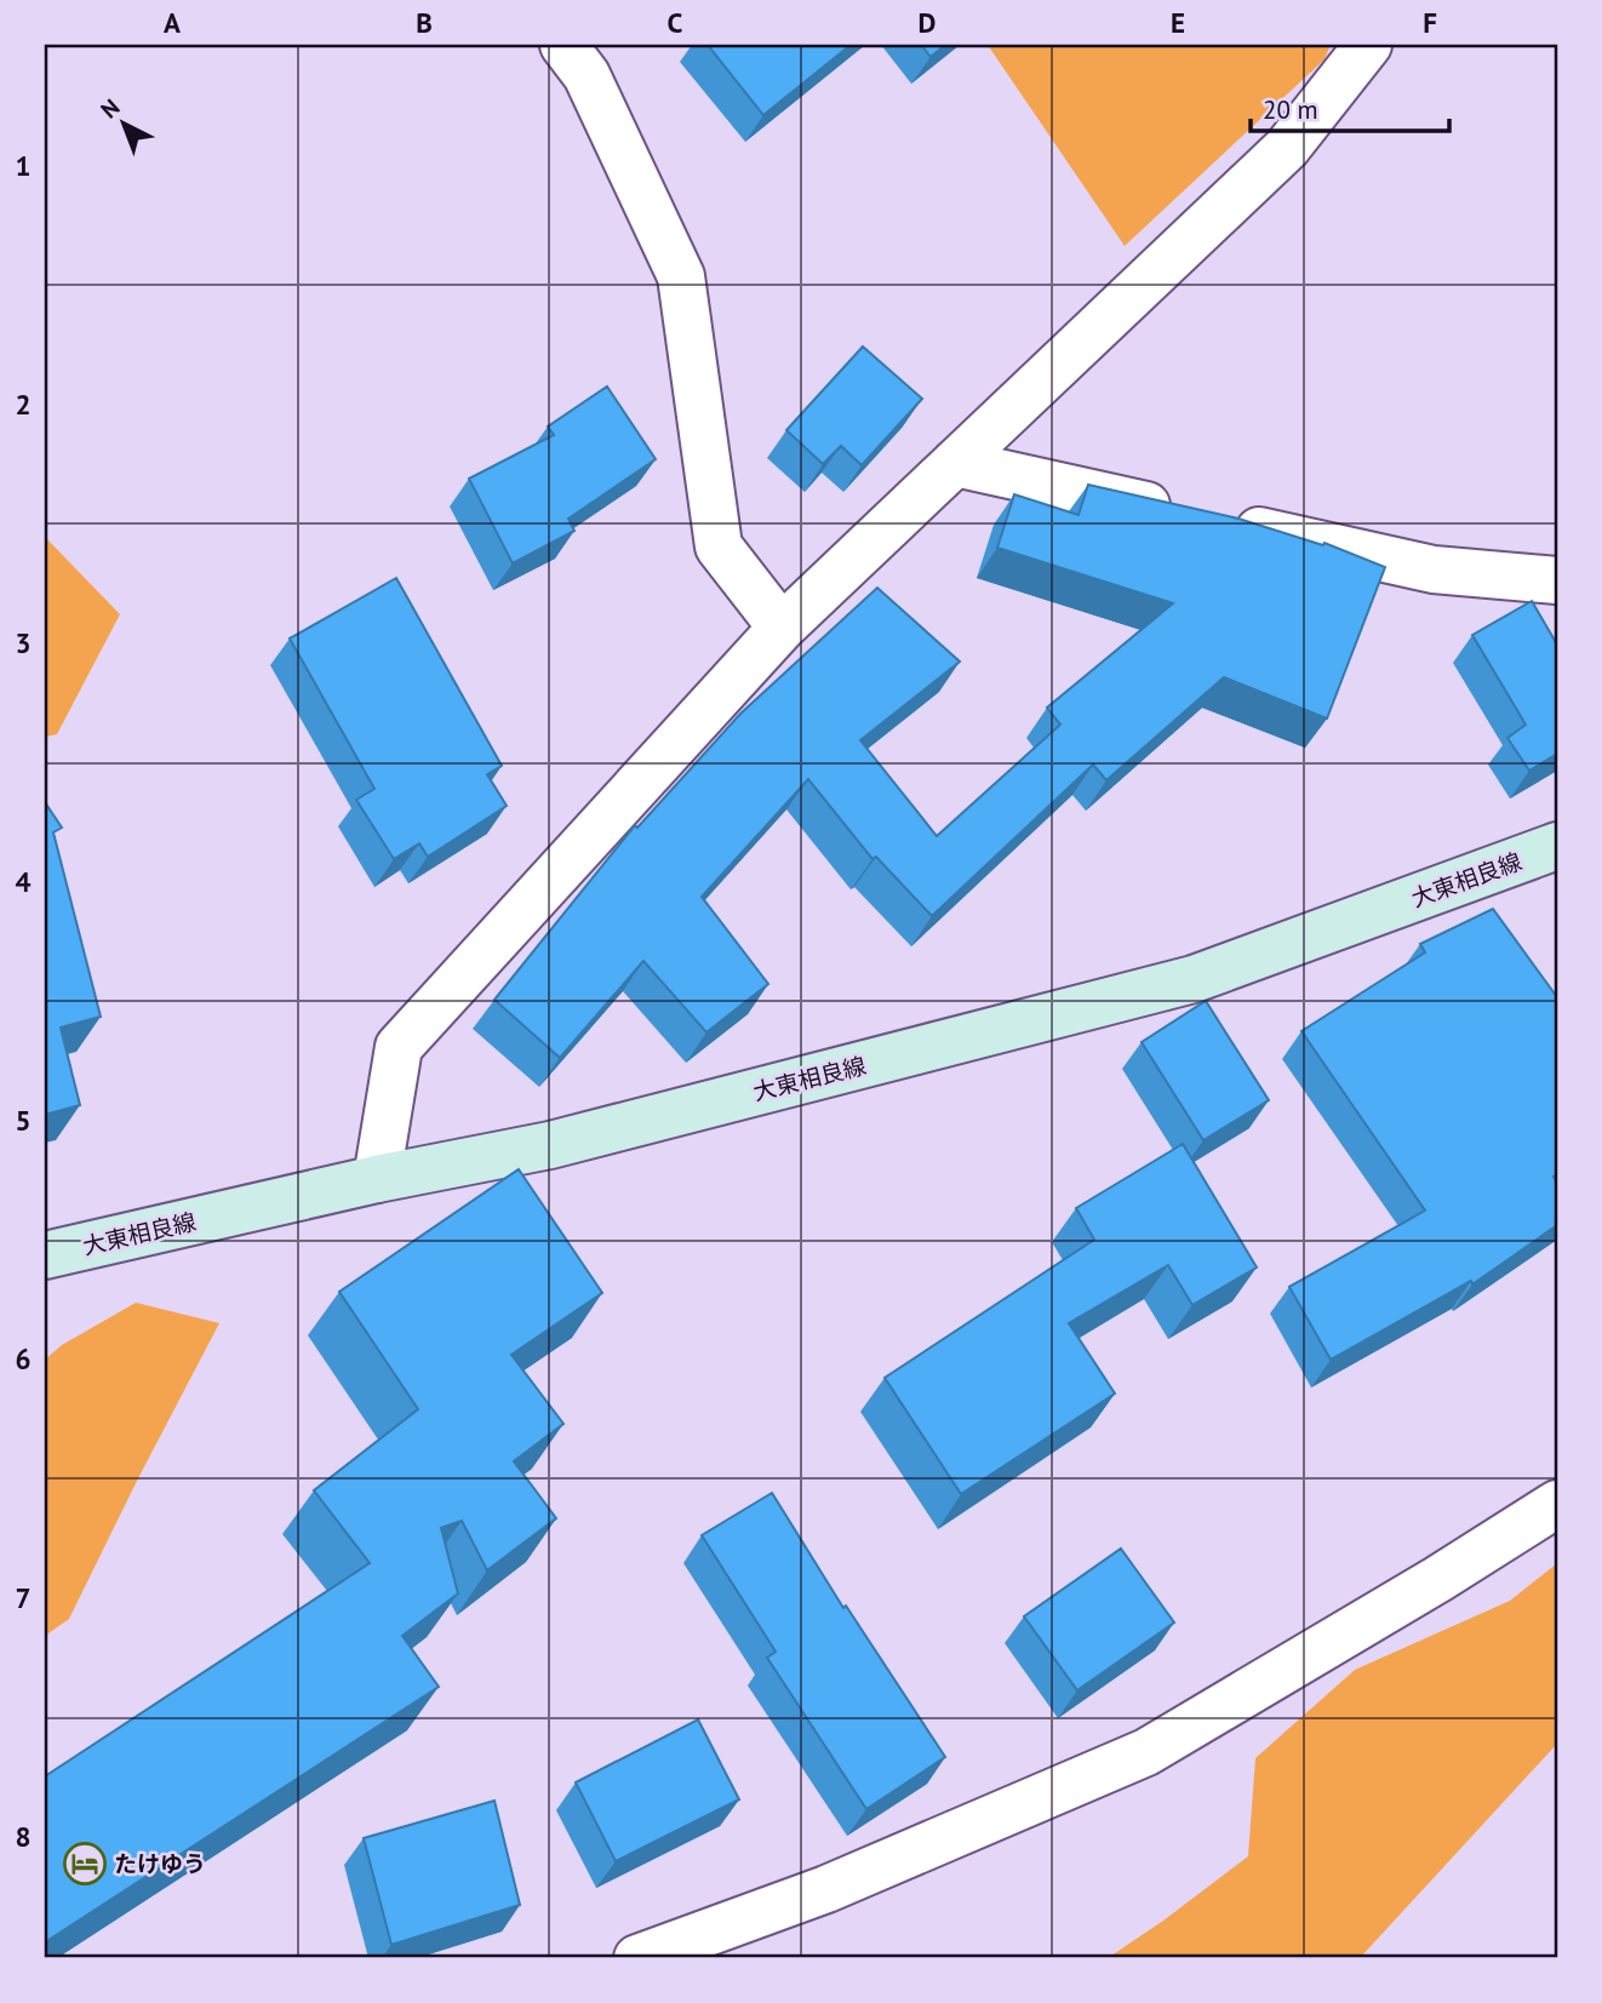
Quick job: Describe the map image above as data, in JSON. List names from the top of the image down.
{
  "streets": {
    "main road": ["大東相良線"]
  },
  "places": {
    "hotel": ["たけゆう"]
  },
  "scale_bar": "20 m",
  "north": "top left",
  "grid": {
    "columns": [
      "A",
      "B",
      "C",
      "D",
      "E",
      "F"
    ],
    "rows": [
      "1",
      "2",
      "3",
      "4",
      "5",
      "6",
      "7",
      "8"
    ]
  }
}
